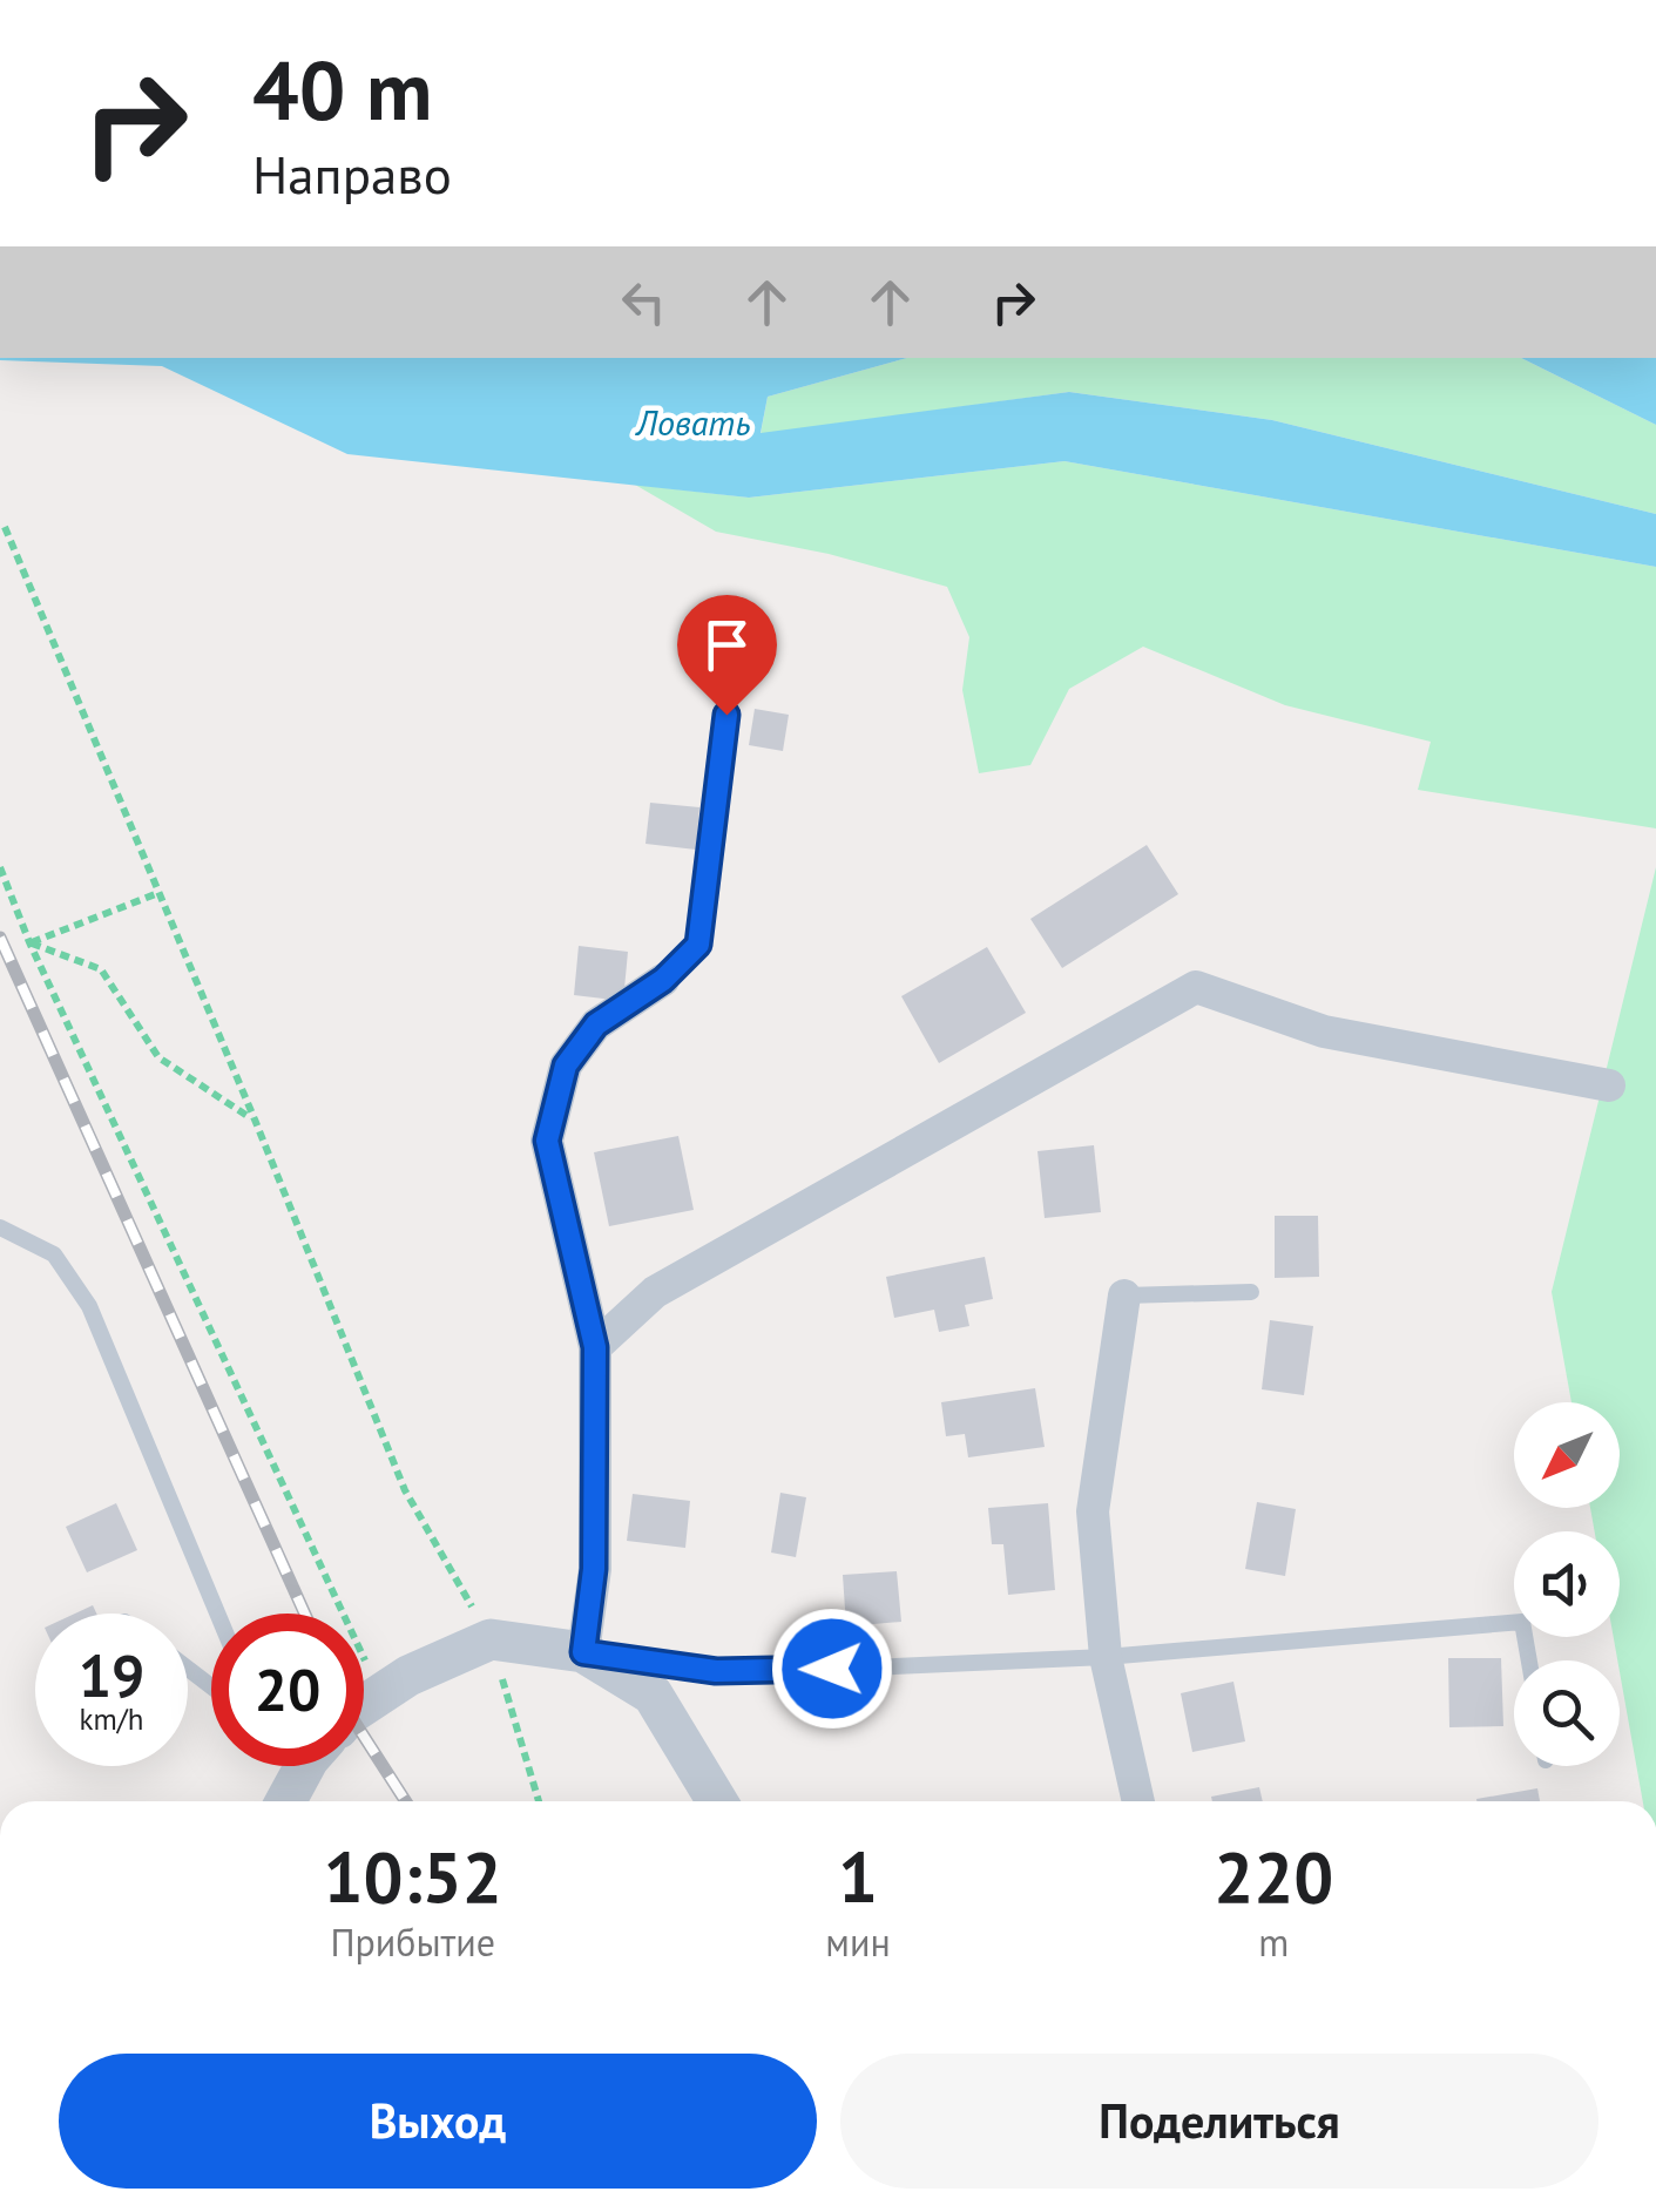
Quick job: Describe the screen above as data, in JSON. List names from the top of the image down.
{
  "water": ["Ловать"],
  "north": "bottom left",
  "page": {
    "turn": ["40 m", "Направо"],
    "speed": "19 km/h",
    "limit": "20",
    "eta": [
      "10:52",
      "Прибытие",
      "1",
      "мин",
      "220",
      "m"
    ],
    "buttons": ["Выход", "Поделиться"]
  }
}
